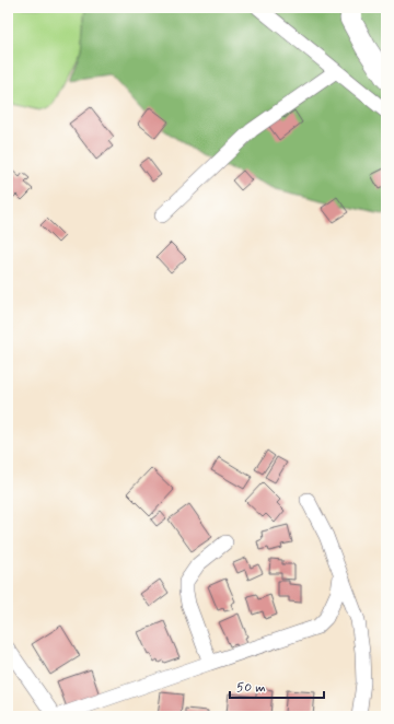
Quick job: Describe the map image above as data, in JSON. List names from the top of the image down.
{
  "scale_bar": "50 m"
}
